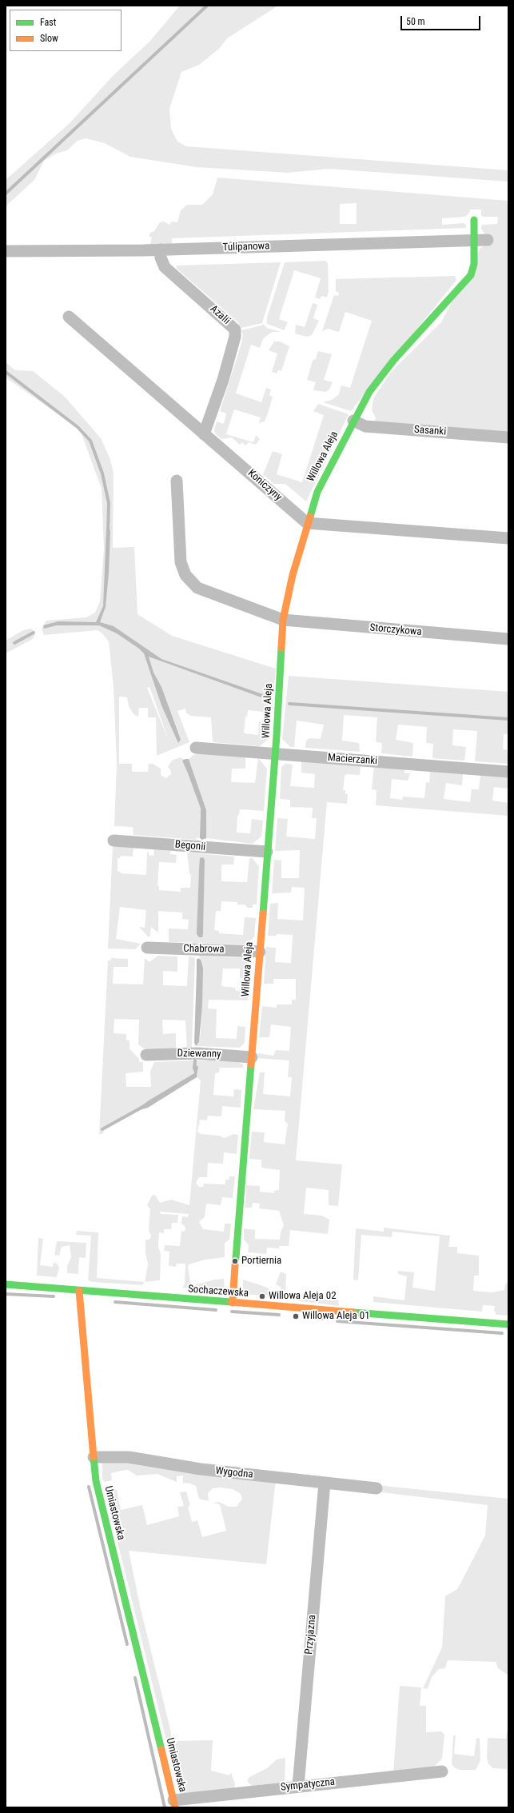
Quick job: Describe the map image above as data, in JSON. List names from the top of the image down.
{
  "streets": {
    "street": [
      "Tulipanowa",
      "Azalii",
      "Sasanki",
      "Willowa Aleja",
      "Koniczyny",
      "Storczykowa",
      "Macierzanki",
      "Begonii",
      "Chabrowa",
      "Dziewanny",
      "Sochaczewska",
      "Wygodna",
      "Umiastowska",
      "Przyjazna",
      "Sympatyczna"
    ]
  },
  "crossings": [
    ["Tulipanowa", "Azalii"],
    ["Tulipanowa", "Willowa Aleja"],
    ["Azalii", "Koniczyny"],
    ["Sasanki", "Willowa Aleja"],
    ["Willowa Aleja", "Koniczyny"],
    ["Willowa Aleja", "Storczykowa"],
    ["Willowa Aleja", "Macierzanki"],
    ["Willowa Aleja", "Begonii"],
    ["Willowa Aleja", "Chabrowa"],
    ["Willowa Aleja", "Dziewanny"],
    ["Willowa Aleja", "Sochaczewska"],
    ["Sochaczewska", "Umiastowska"],
    ["Wygodna", "Umiastowska"],
    ["Wygodna", "Przyjazna"],
    ["Umiastowska", "Sympatyczna"],
    ["Przyjazna", "Sympatyczna"]
  ],
  "places": ["Portiernia", "Willowa Aleja 02", "Willowa Aleja 01"],
  "legend": ["Fast", "Slow"],
  "scale_bar": "50 m"
}
